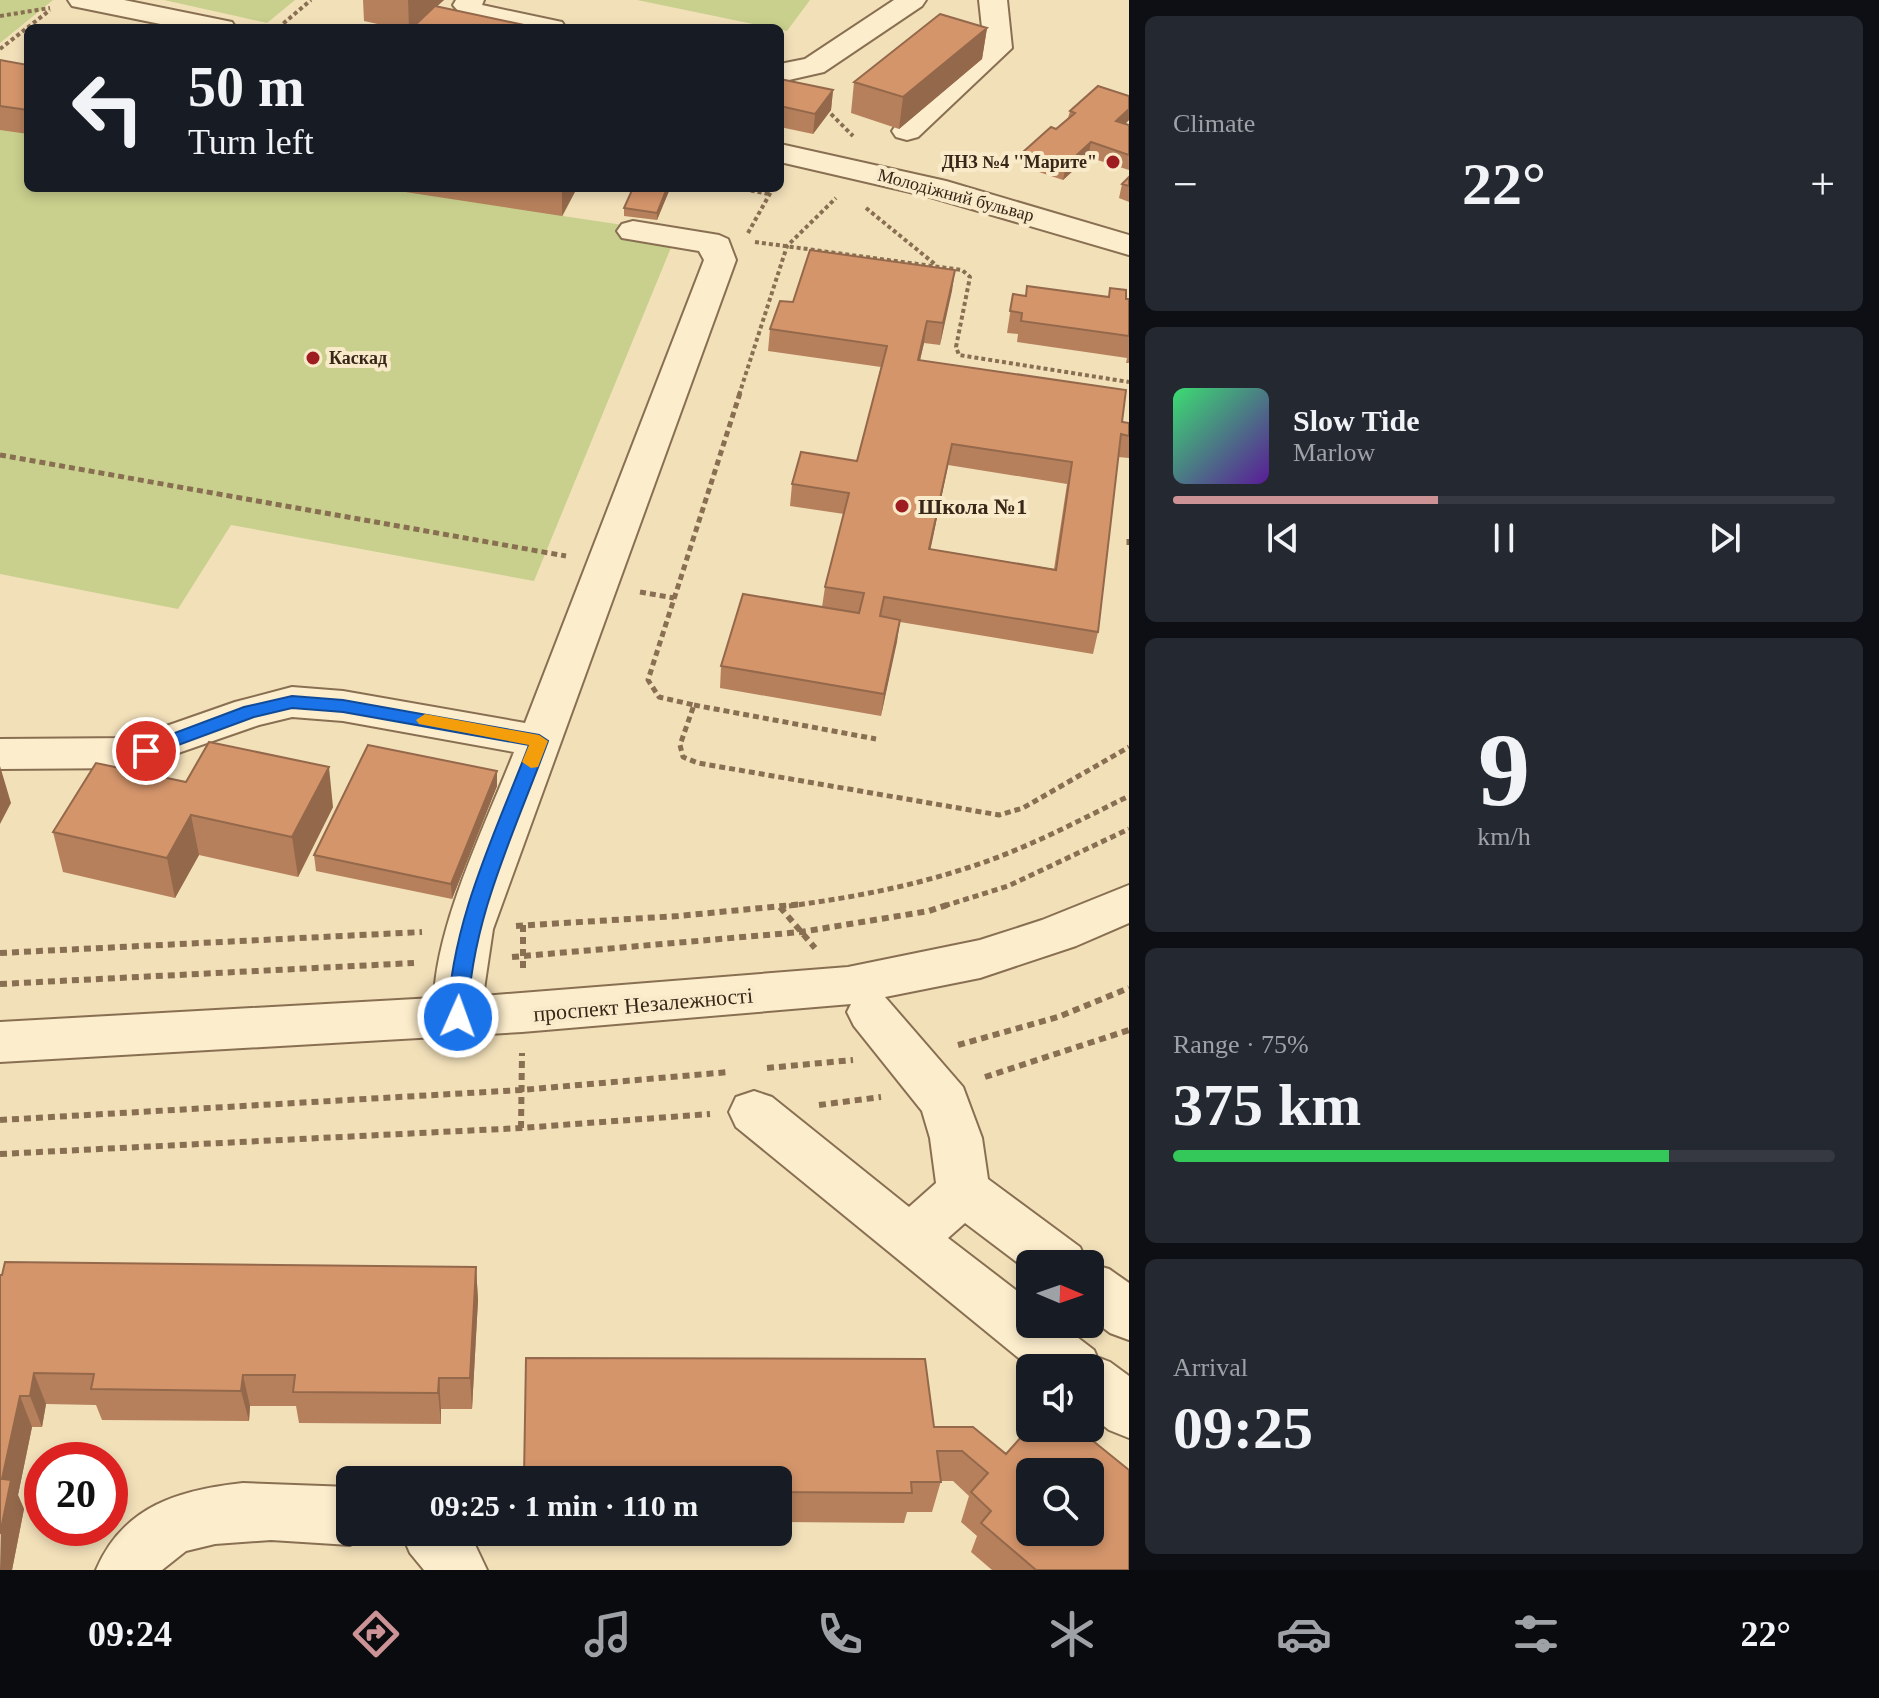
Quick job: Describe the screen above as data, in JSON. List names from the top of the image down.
{
  "streets": {
    "street": ["Молодіжний бульвар", "проспект Незалежності"]
  },
  "places": ["ДНЗ №4 ''Марите\"", "Каскад", "Школа №1"],
  "north": "right",
  "page": {
    "tile": [
      "Climate",
      ["9", "km/h"],
      ["Range · 75%", "375 km"],
      ["Arrival", "09:25"]
    ],
    "turn": ["50 m", "Turn left"],
    "heat": ["−", "22°", "+"],
    "song": ["Slow Tide", "Marlow"],
    "limit": "20",
    "trip": "09:25 · 1 min · 110 m",
    "tabs": ["09:24", "22°"]
  }
}
